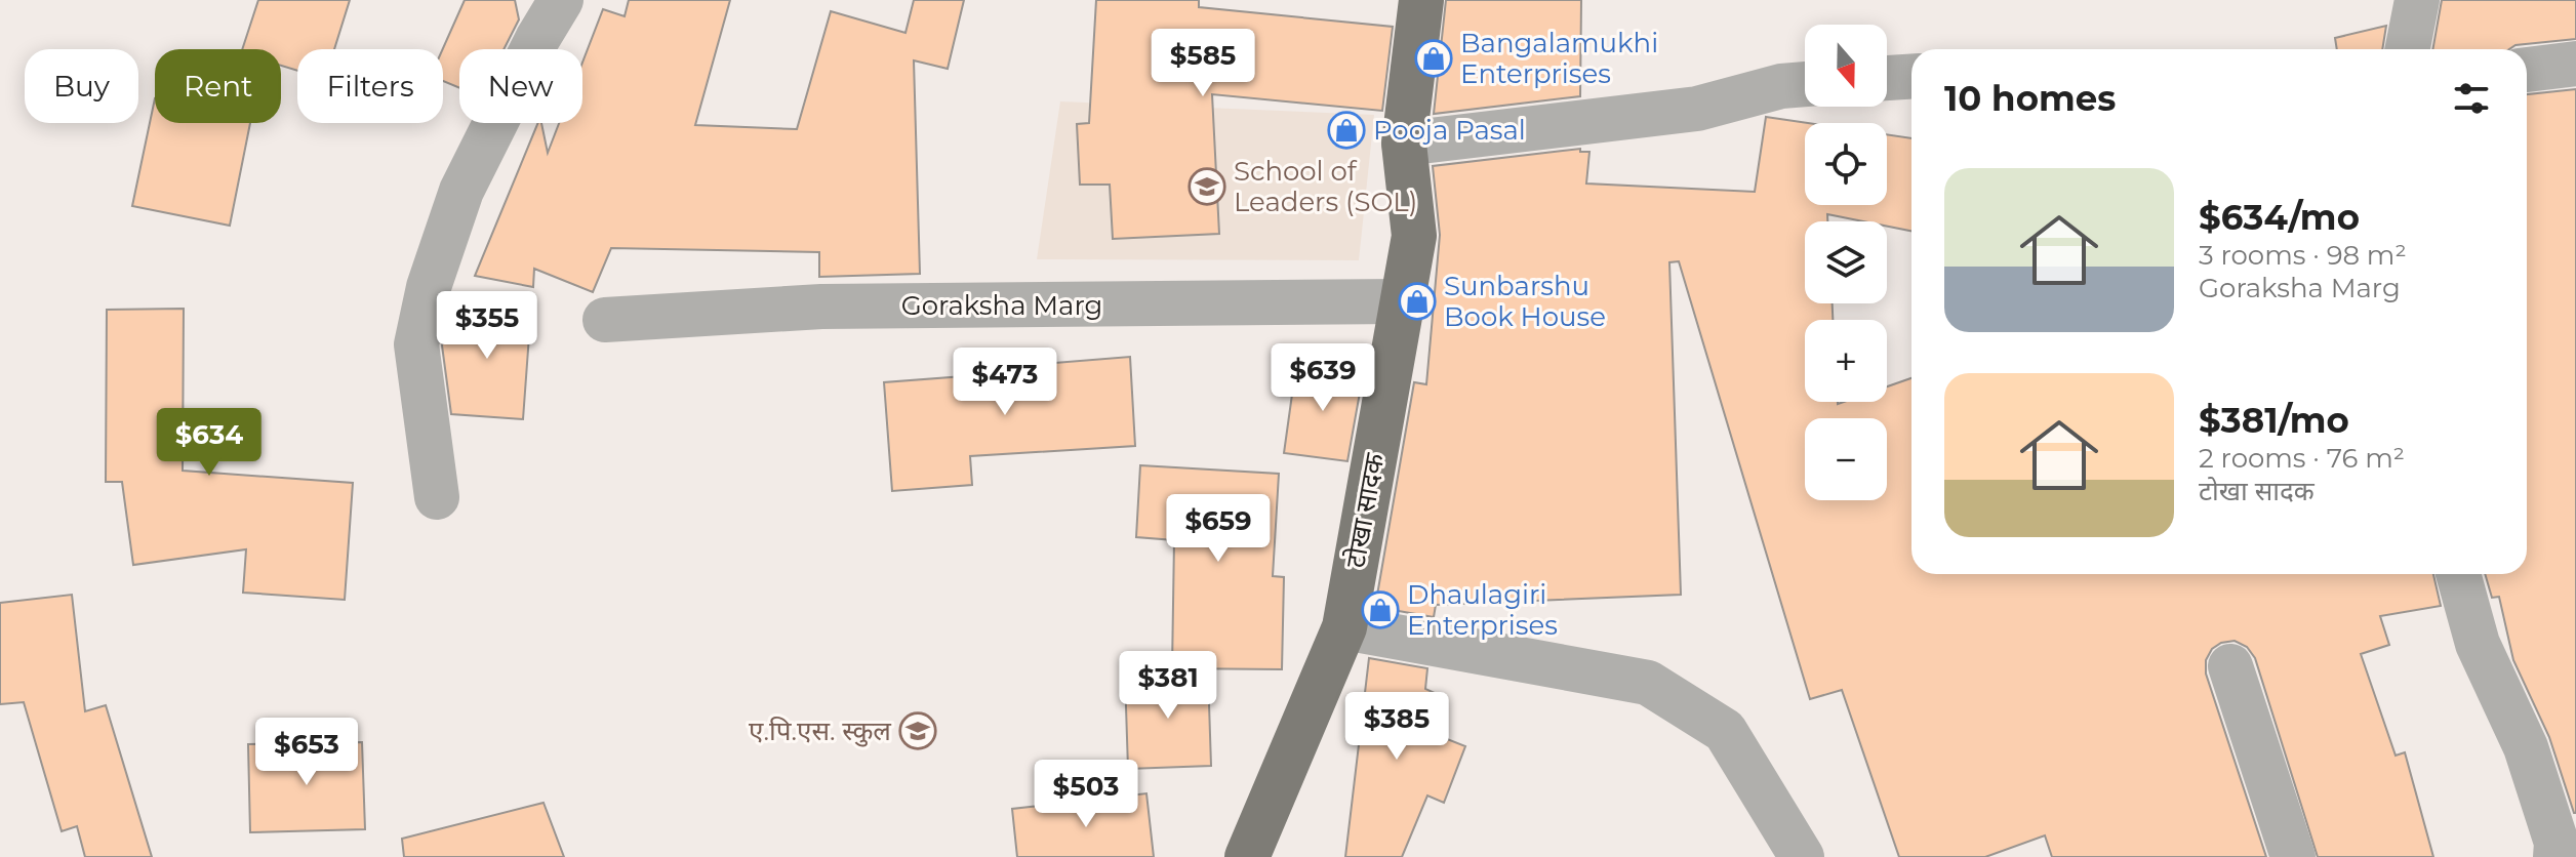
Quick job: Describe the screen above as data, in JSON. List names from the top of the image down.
{
  "streets": {
    "main road": ["टोखा सादक"],
    "street": ["Goraksha Marg"]
  },
  "crossings": [
    ["Goraksha Marg", "टोखा सादक"]
  ],
  "places": {
    "shop": [
      "Bangalamukhi Enterprises",
      "Pooja Pasal",
      "Sunbarshu Book House",
      "Dhaulagiri Enterprises"
    ],
    "school or university": ["School of Leaders (SOL)", "ए.पि.एस. स्कुल"]
  },
  "north": "bottom",
  "page": {
    "map_buttons": ["+", "−"],
    "price": [
      "$585",
      "$355",
      "$639",
      "$473",
      "$634",
      "$659",
      "$381",
      "$385",
      "$653",
      "$503"
    ],
    "chip": [
      "Buy",
      "Rent",
      "Filters",
      "New"
    ],
    "heading": "10 homes",
    "list": [
      {
        "name": "$634/mo",
        "note": "3 rooms · 98 m² · Goraksha Marg"
      },
      {
        "name": "$381/mo",
        "note": "2 rooms · 76 m² · टोखा सादक"
      }
    ]
  }
}
